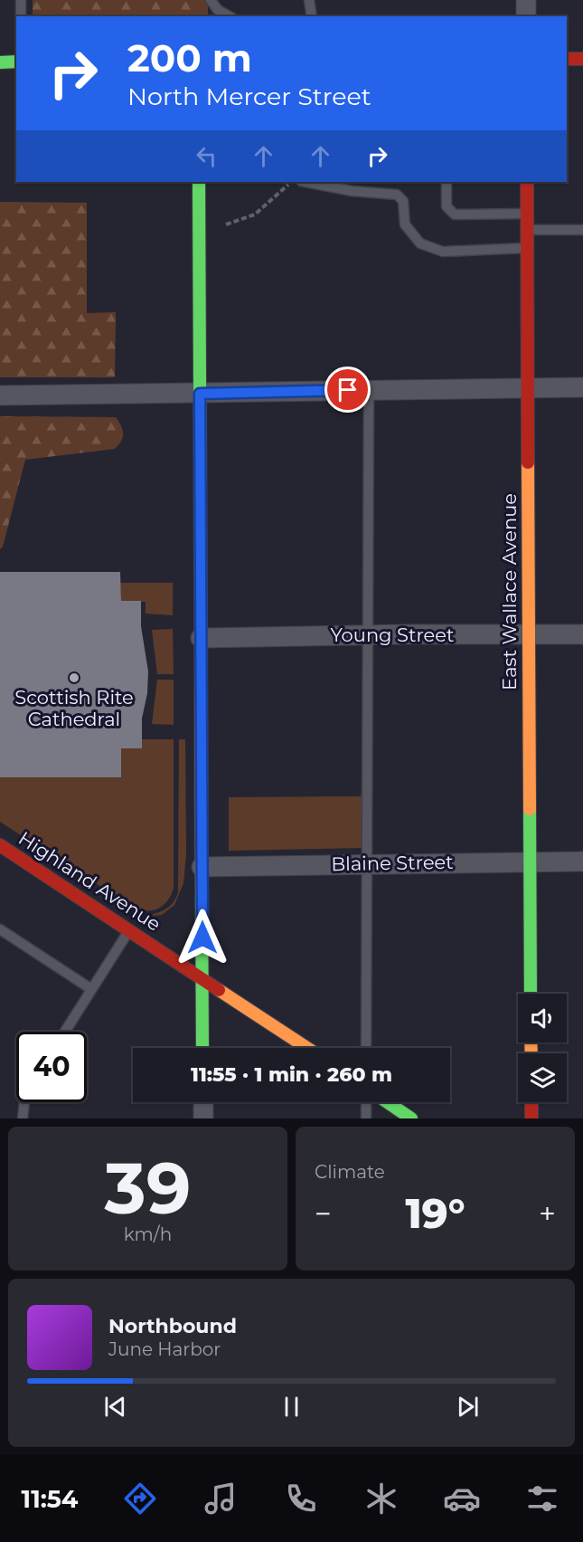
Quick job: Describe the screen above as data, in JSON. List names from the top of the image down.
{
  "streets": {
    "street": [
      "East Wallace Avenue",
      "Young Street",
      "Blaine Street",
      "Highland Avenue"
    ]
  },
  "crossings": [
    ["East Wallace Avenue", "Young Street"],
    ["East Wallace Avenue", "Blaine Street"]
  ],
  "places": ["Scottish Rite Cathedral"],
  "page": {
    "turn": ["200 m", "North Mercer Street"],
    "limit": "40",
    "trip": "11:55 · 1 min · 260 m",
    "tile": [
      ["39", "km/h"],
      "Climate"
    ],
    "heat": ["−", "19°", "+"],
    "song": ["Northbound", "June Harbor"],
    "tabs": "11:54"
  }
}
